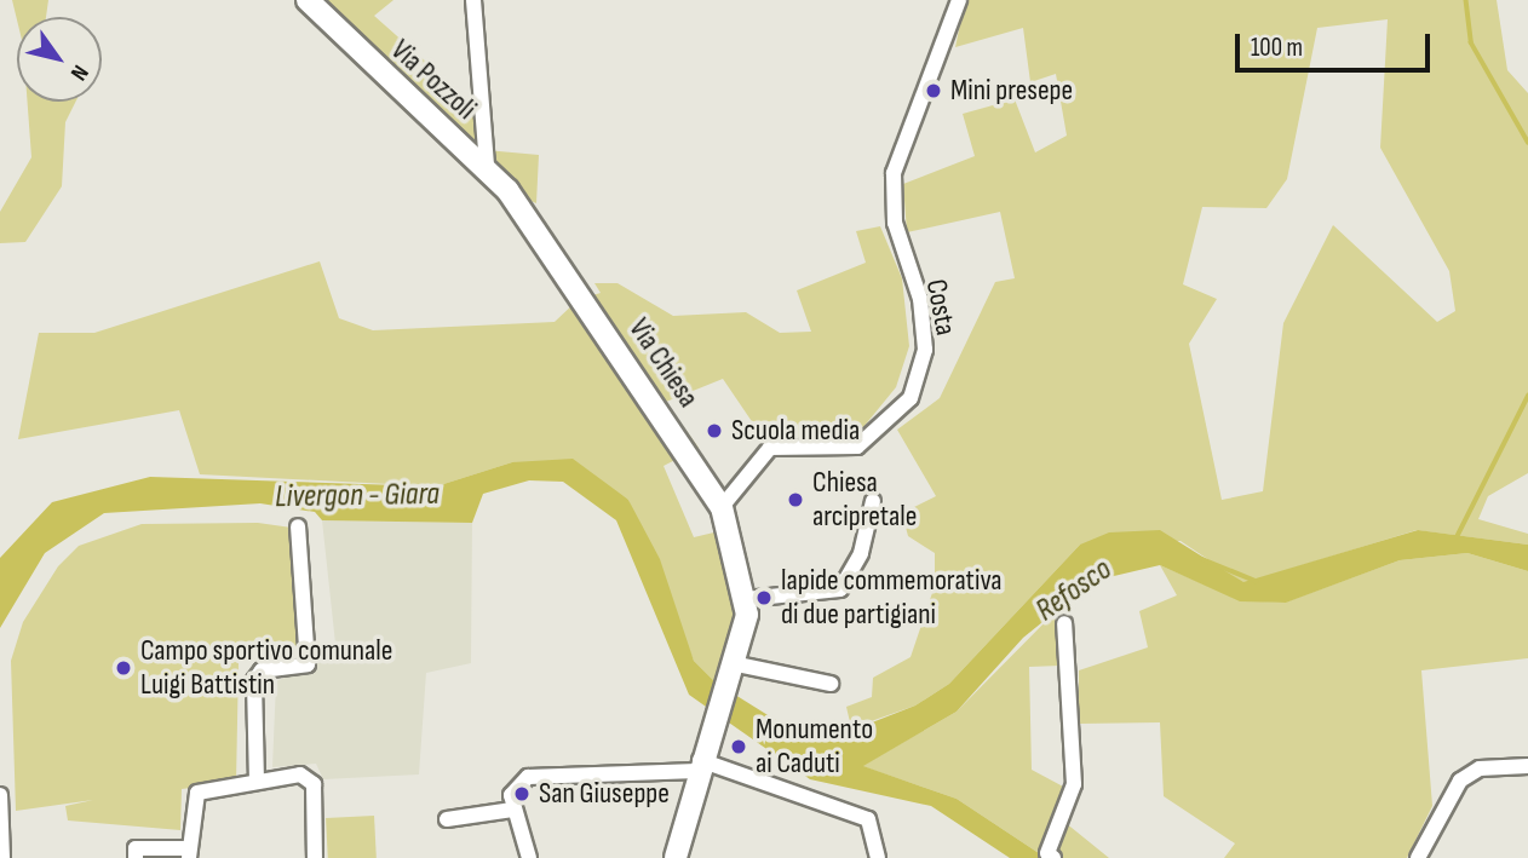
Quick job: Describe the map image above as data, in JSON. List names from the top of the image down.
{
  "streets": {
    "main road": ["Via Pozzoli", "Via Chiesa"],
    "street": ["Costa"]
  },
  "crossings": [
    ["Via Pozzoli", "Via Chiesa"],
    ["Costa", "Via Chiesa"]
  ],
  "water": ["Livergon - Giara", "Refosco"],
  "places": [
    "Mini presepe",
    "Scuola media",
    "Chiesa arcipretale",
    "lapide commemorativa di due partigiani",
    "Campo sportivo comunale Luigi Battistin",
    "Monumento ai Caduti",
    "San Giuseppe"
  ],
  "scale_bar": "100 m",
  "north": "bottom right"
}
